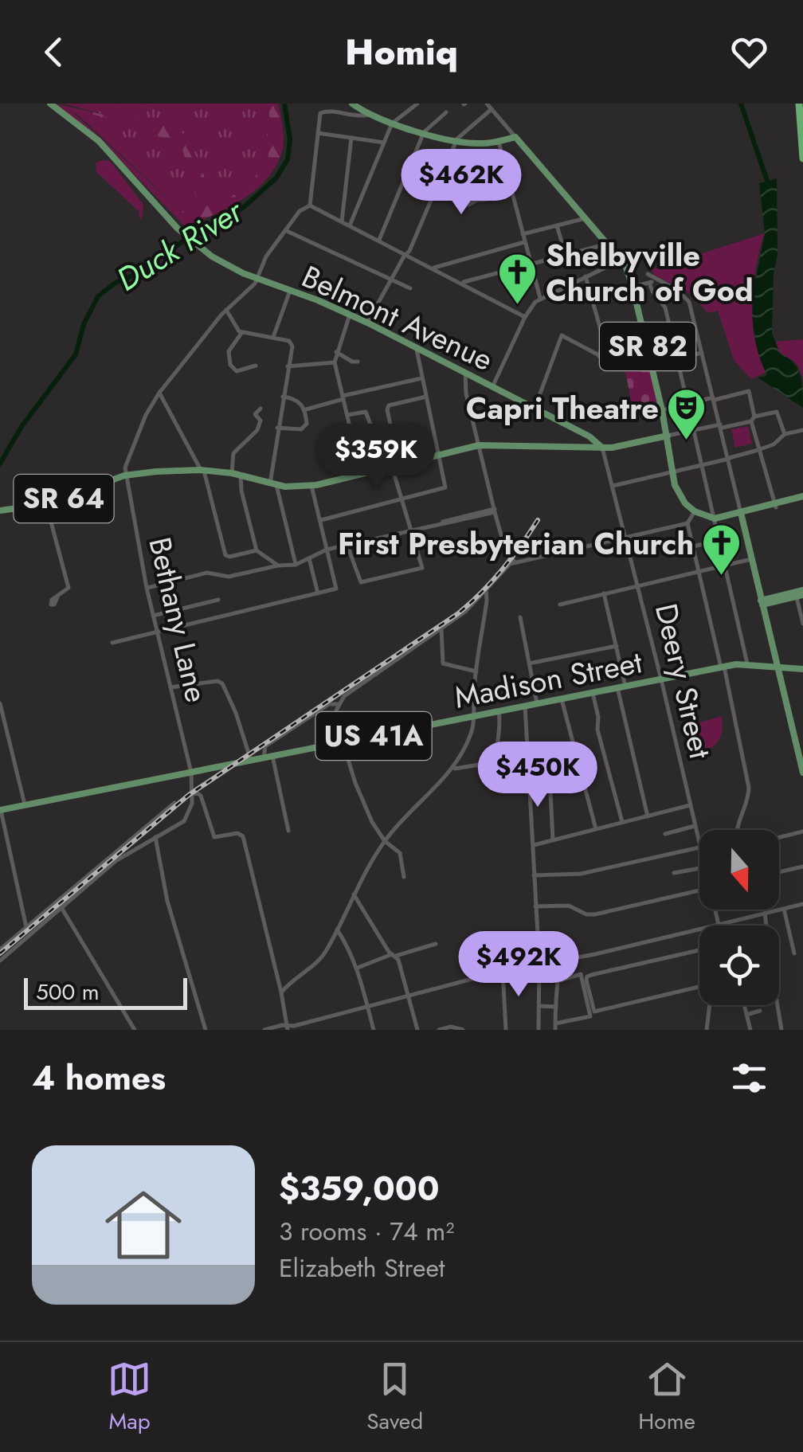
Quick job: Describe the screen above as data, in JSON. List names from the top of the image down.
{
  "streets": {
    "main road": [
      "Belmont Avenue",
      "SR 82",
      "SR 64",
      "Madison Street",
      "US 41A"
    ],
    "street": ["Bethany Lane", "Deery Street"]
  },
  "crossings": [
    ["Belmont Avenue", "SR 64"],
    ["Belmont Avenue", "Deery Street"],
    ["SR 82", "SR 64"],
    ["SR 64", "Bethany Lane"],
    ["SR 64", "Deery Street"],
    ["Bethany Lane", "Madison Street"],
    ["Madison Street", "Deery Street"],
    ["Madison Street", "US 41A"]
  ],
  "water": ["Duck River"],
  "places": {
    "church": ["Shelbyville Church of God", "First Presbyterian Church"],
    "theatre": ["Capri Theatre"]
  },
  "scale_bar": "500 m",
  "north": "bottom",
  "page": {
    "header": "Homiq",
    "price": [
      "$462K",
      "$359K",
      "$450K",
      "$492K"
    ],
    "scale": "500 m",
    "heading": "4 homes",
    "list": [
      {
        "name": "$359,000",
        "note": "3 rooms · 74 m² · Elizabeth Street"
      }
    ],
    "tabs": ["Map", "Saved", "Home"]
  }
}
